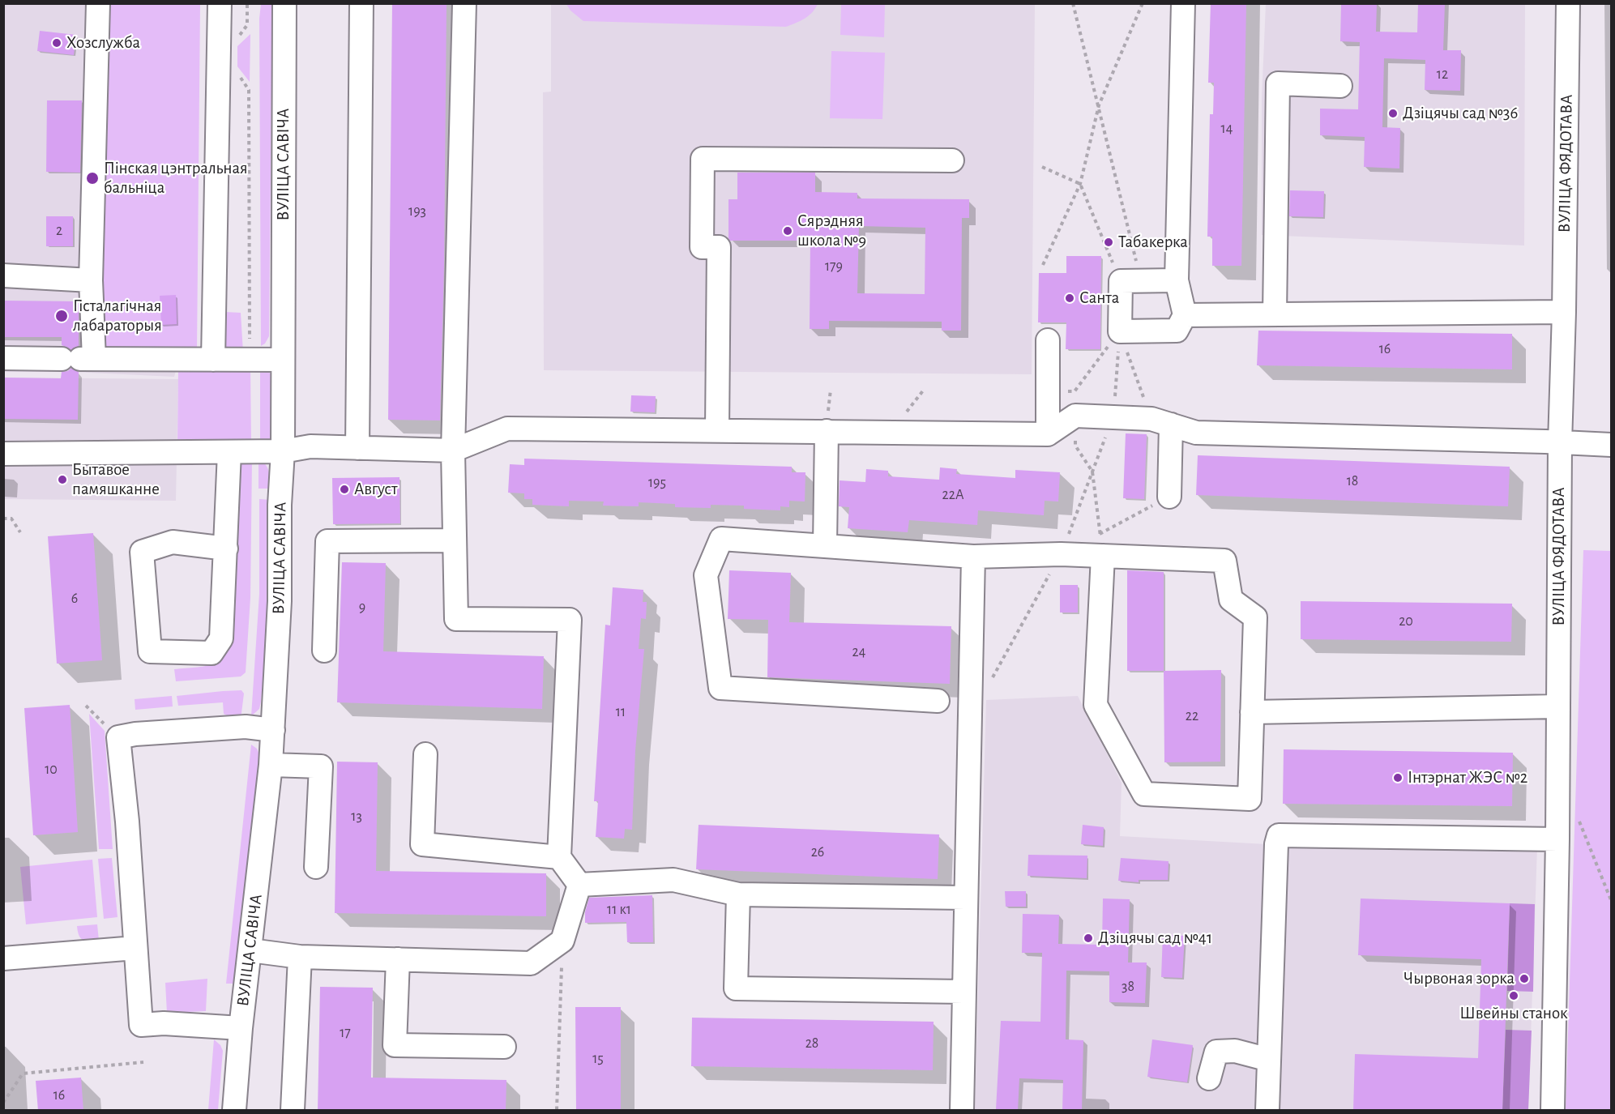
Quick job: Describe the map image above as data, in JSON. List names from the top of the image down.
{
  "streets": {
    "street": ["ВУЛІЦА ФЯДОТАВА", "ВУЛІЦА САВІЧА"]
  },
  "places": [
    "Хозслужба",
    "Дзіцячы сад №36",
    "Пінская цэнтральная бальніца",
    "Сярэдняя школа №9",
    "Табакерка",
    "Санта",
    "Гісталагічная лабараторыя",
    "Бытавое памяшканне",
    "Август",
    "Інтэрнат ЖЭС №2",
    "Дзіцячы сад №41",
    "Чырвоная зорка",
    "Швейны станок"
  ],
  "house_numbers": [
    "12",
    "14",
    "193",
    "2",
    "179",
    "16",
    "18",
    "195",
    "22А",
    "6",
    "9",
    "20",
    "24",
    "11",
    "22",
    "10",
    "13",
    "26",
    "11 к1",
    "38",
    "17",
    "28",
    "15",
    "16"
  ]
}
